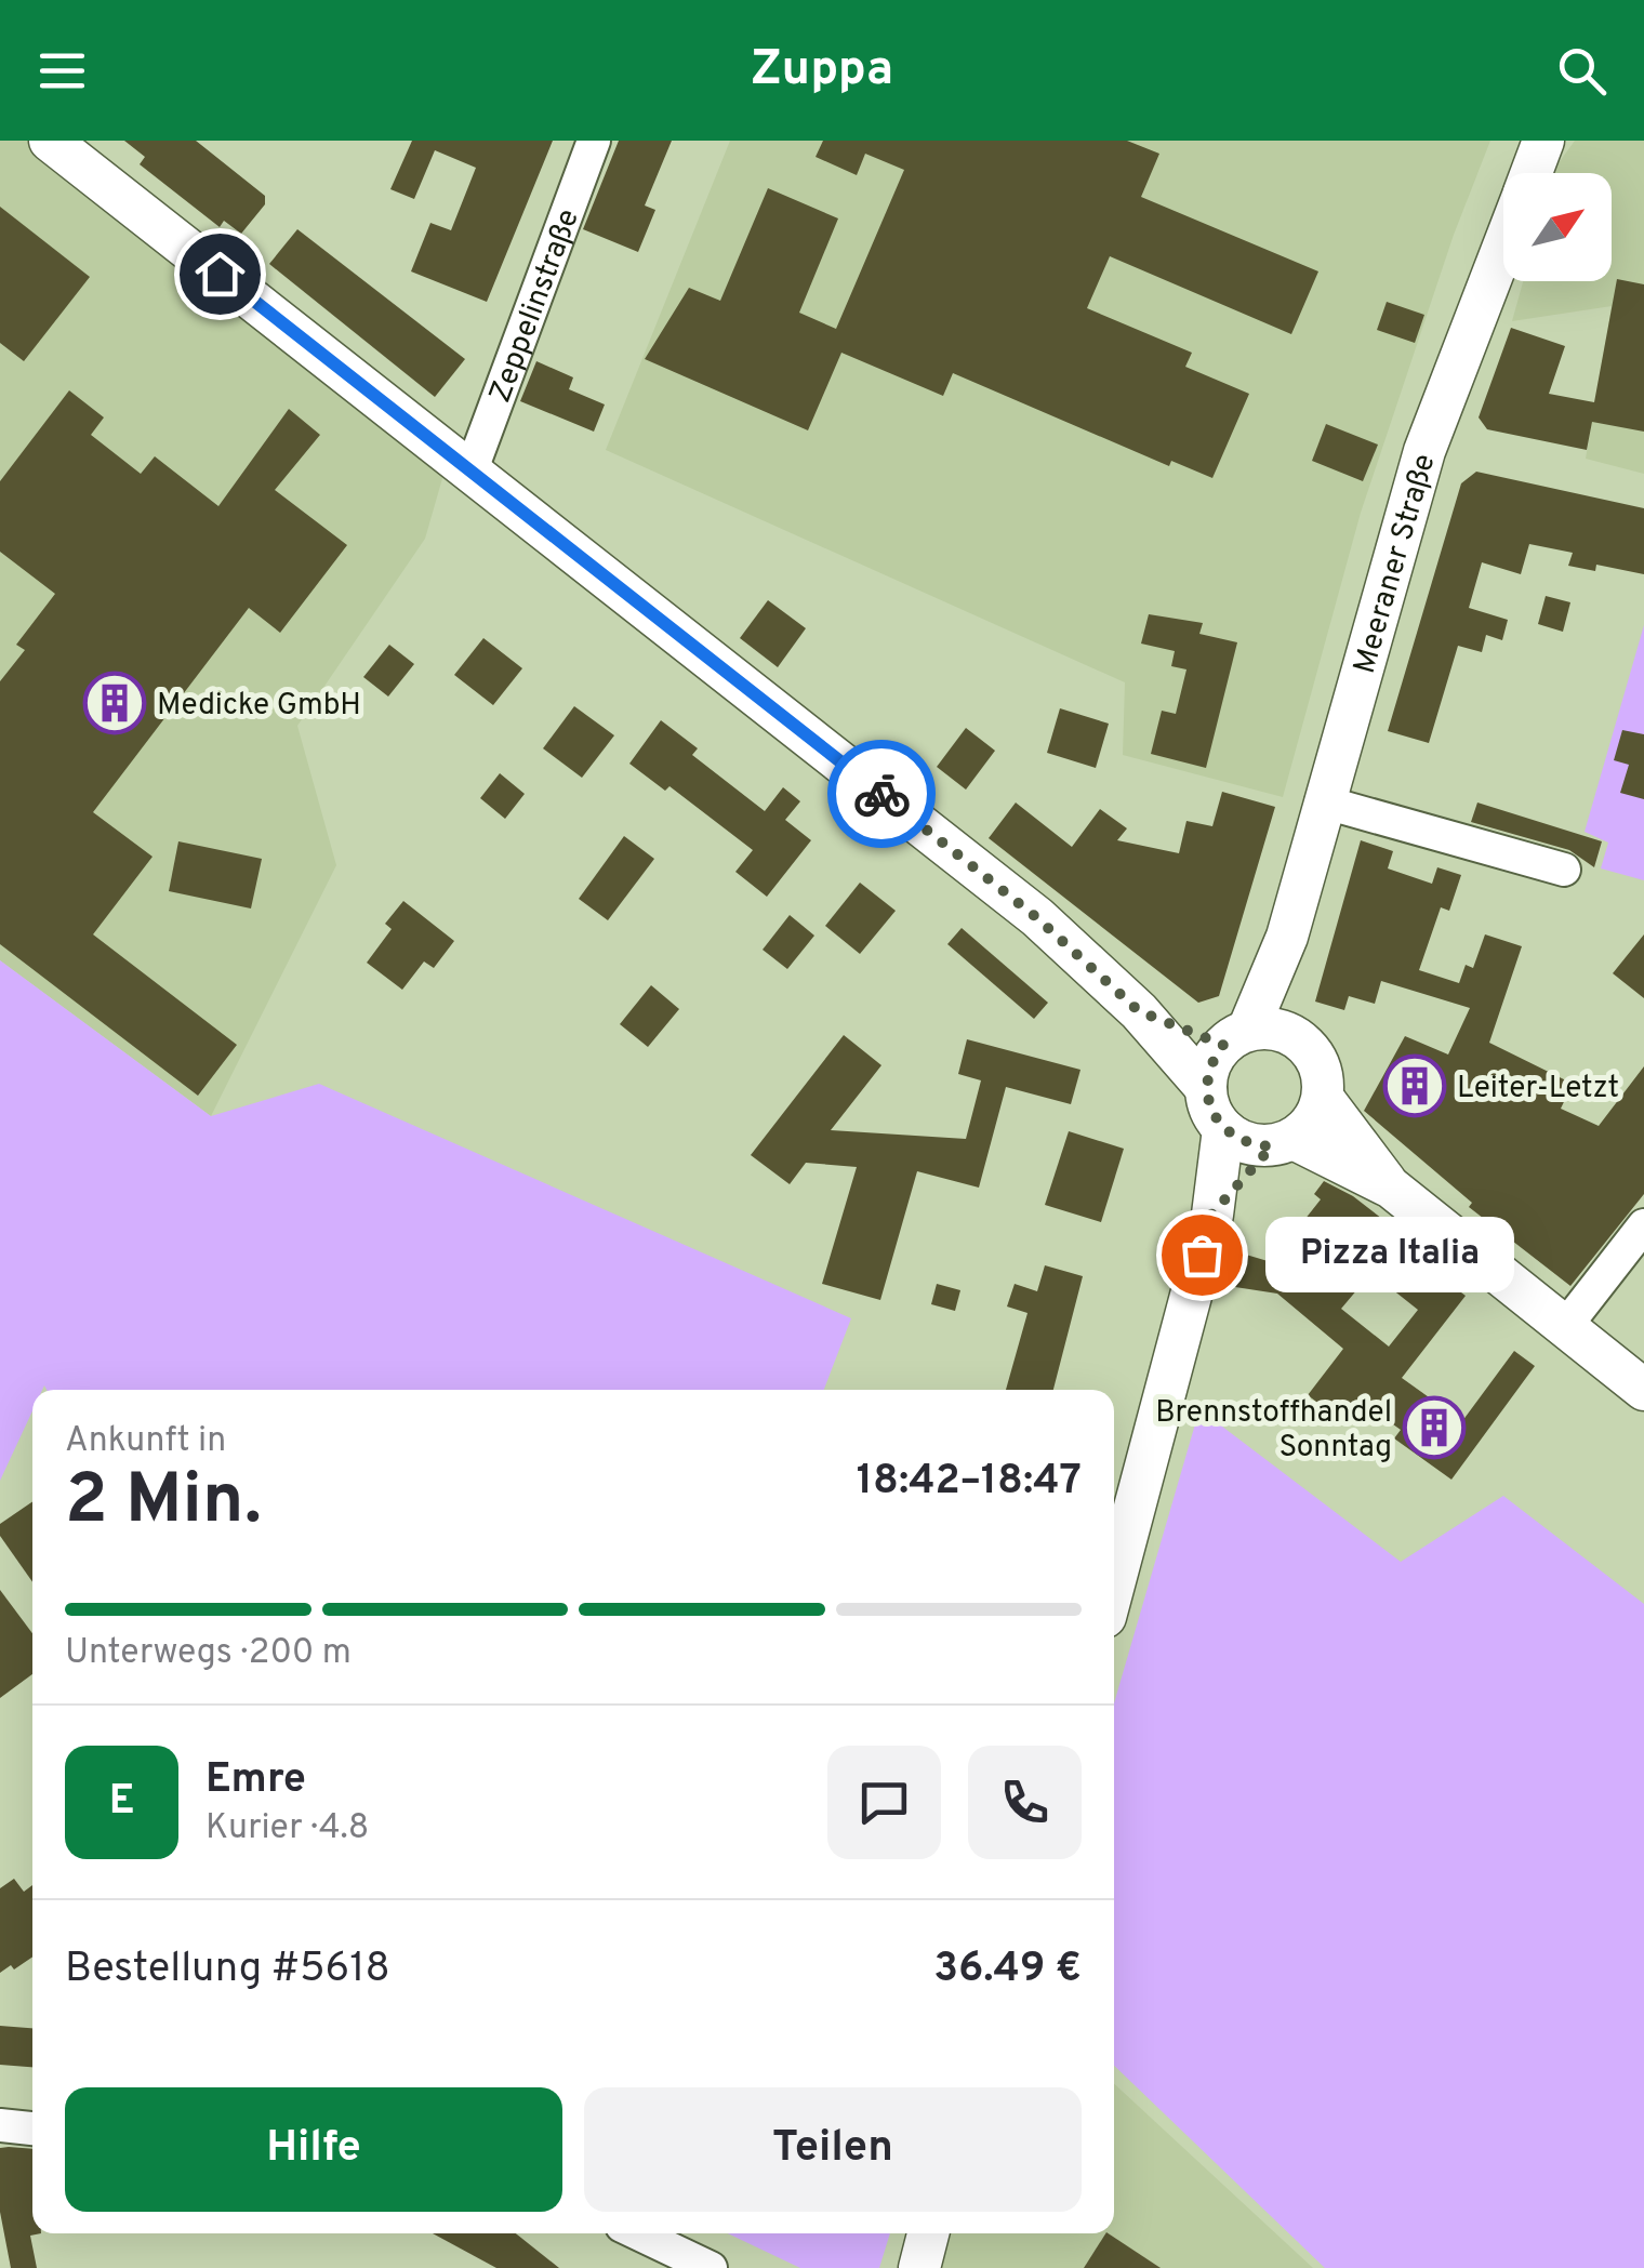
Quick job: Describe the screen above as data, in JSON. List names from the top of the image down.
{
  "streets": {
    "street": ["Zeppelinstraße", "Meeraner Straße"]
  },
  "places": {
    "building": ["Medicke GmbH", "Leiter-Letzt", "Brennstoffhandel Sonntag"],
    "other": ["Pizza Italia"]
  },
  "north": "top right",
  "page": {
    "header": "Zuppa",
    "bubble": "Pizza Italia",
    "heading": ["2 Min.", "Ankunft in", "18:42–18:47"],
    "panel": [
      "Emre",
      "Kurier · 4.8",
      "Bestellung #5618",
      "36.49 €"
    ],
    "bar": "Unterwegs · 200 m",
    "round": "E",
    "buttons": ["Hilfe", "Teilen"]
  }
}
